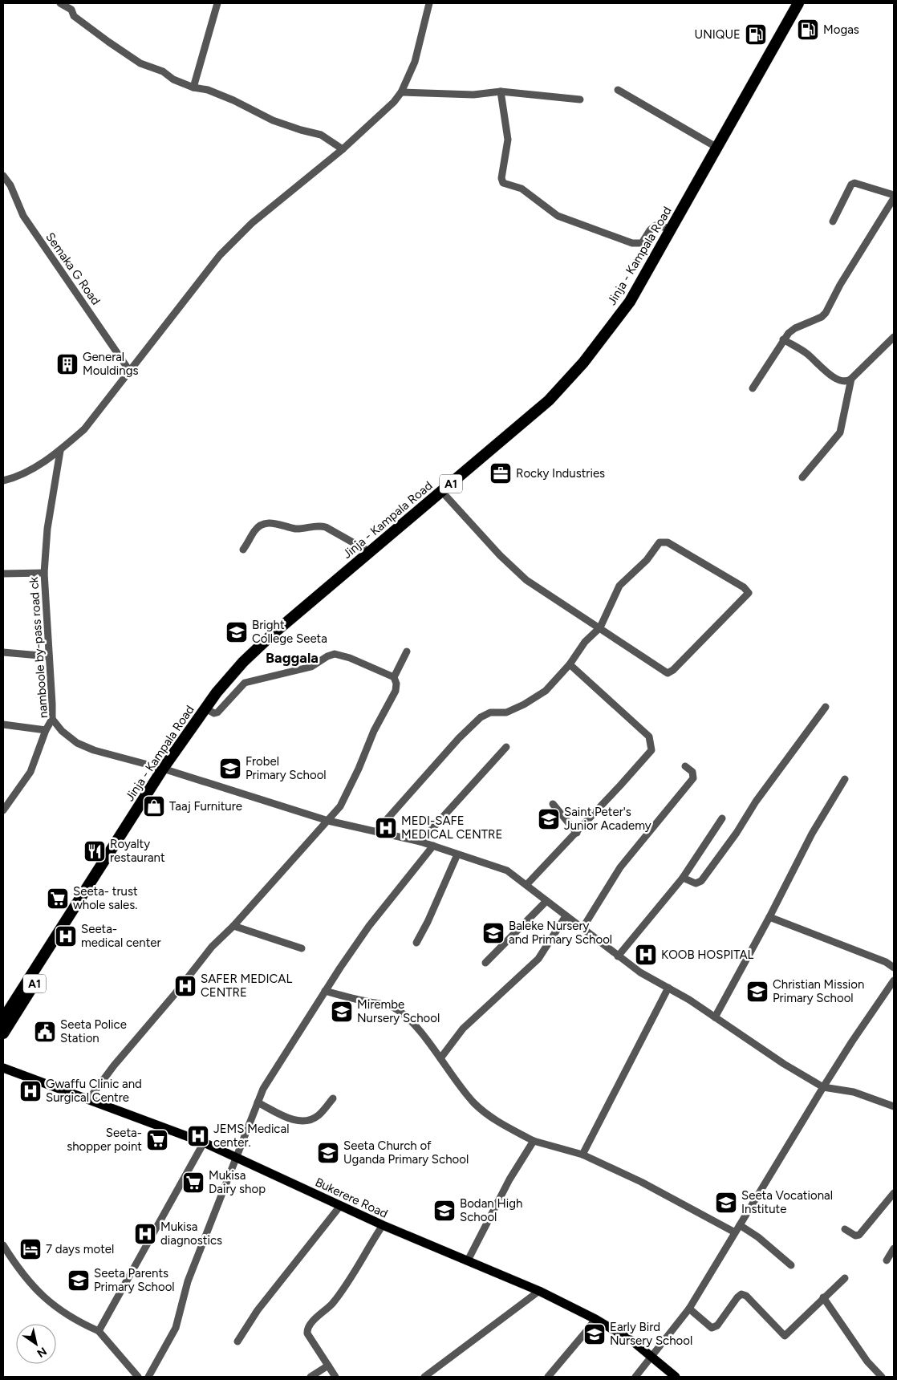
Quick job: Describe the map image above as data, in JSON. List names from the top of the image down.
{
  "streets": {
    "highway": ["Jinja - Kampala Road", "A1"],
    "main road": ["Bukerere Road"],
    "street": ["Semaka G Road", "namboole by-pass road ck"]
  },
  "crossings": [
    ["Jinja - Kampala Road", "namboole by-pass road ck"]
  ],
  "districts": ["Baggala"],
  "places": {
    "fuel station": ["Mogas", "UNIQUE"],
    "building": ["General Mouldings"],
    "office": ["Rocky Industries"],
    "school or university": [
      "Bright College Seeta",
      "Frobel Primary School",
      "Saint Peter's Junior Academy",
      "Baleke Nursery and Primary School",
      "Christian Mission Primary School",
      "Mirembe Nursery School",
      "Seeta Church of Uganda Primary School",
      "Seeta Vocational Institute",
      "Bodan High School",
      "Seeta Parents Primary School",
      "Early Bird Nursery School"
    ],
    "shop": ["Taaj Furniture"],
    "hospital": [
      "MEDI-SAFE MEDICAL CENTRE",
      "Seeta- medical center",
      "KOOB HOSPITAL",
      "SAFER MEDICAL CENTRE",
      "Gwaffu Clinic and Surgical Centre",
      "JEMS Medical center.",
      "Mukisa diagnostics"
    ],
    "restaurant": ["Royalty restaurant"],
    "supermarket": ["Seeta- trust whole sales.", "Seeta- shopper point", "Mukisa Dairy shop"],
    "public building": ["Seeta Police Station"],
    "hotel": ["7 days motel"]
  },
  "north": "bottom right"
}
